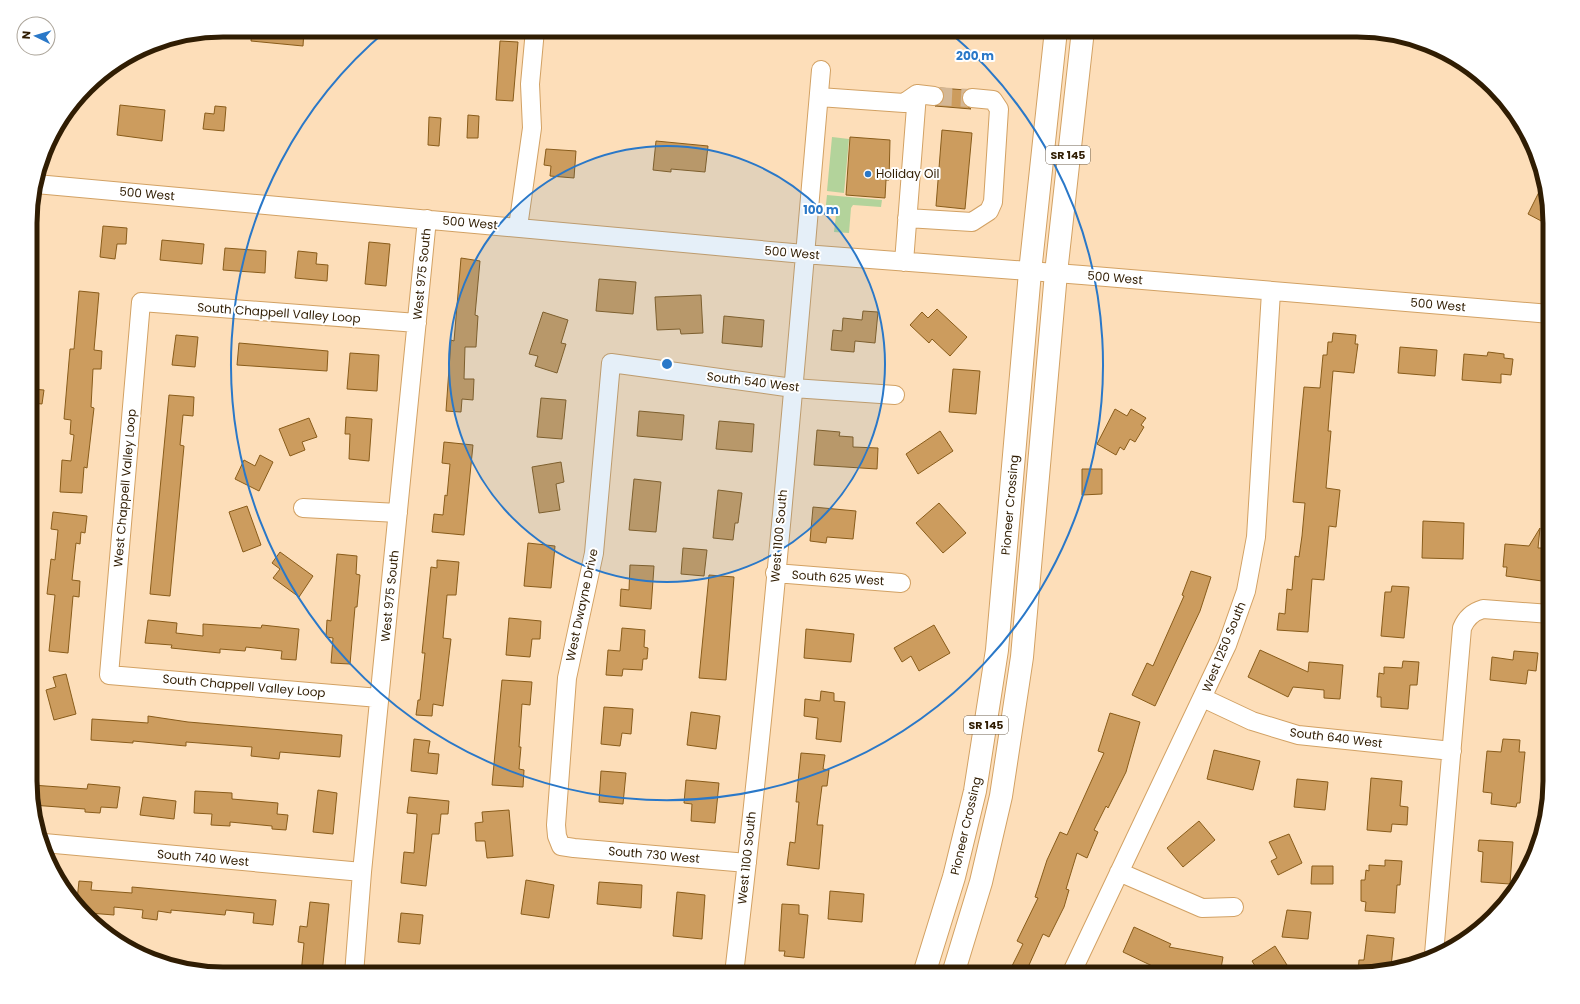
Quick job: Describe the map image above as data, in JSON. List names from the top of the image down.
{
  "streets": {
    "highway": ["SR 145", "Pioneer Crossing"],
    "street": [
      "500 West",
      "West 975 South",
      "South Chappell Valley Loop",
      "South 540 West",
      "West Chappell Valley Loop",
      "West 1100 South",
      "South 625 West",
      "West Dwayne Drive",
      "West 1250 South",
      "South 640 West",
      "South 730 West",
      "South 740 West"
    ]
  },
  "crossings": [
    ["SR 145", "500 West"],
    ["500 West", "West 975 South"],
    ["500 West", "Pioneer Crossing"],
    ["500 West", "West 1100 South"],
    ["500 West", "West 1250 South"],
    ["West 975 South", "South Chappell Valley Loop"],
    ["West 975 South", "South 740 West"],
    ["South Chappell Valley Loop", "West Chappell Valley Loop"],
    ["South 540 West", "West 1100 South"],
    ["South 540 West", "West Dwayne Drive"],
    ["West 1100 South", "South 625 West"],
    ["West 1100 South", "South 730 West"],
    ["West Dwayne Drive", "South 730 West"],
    ["West 1250 South", "South 640 West"]
  ],
  "places": ["Holiday Oil"],
  "north": "left",
  "rings": ["200 m", "100 m"]
}
